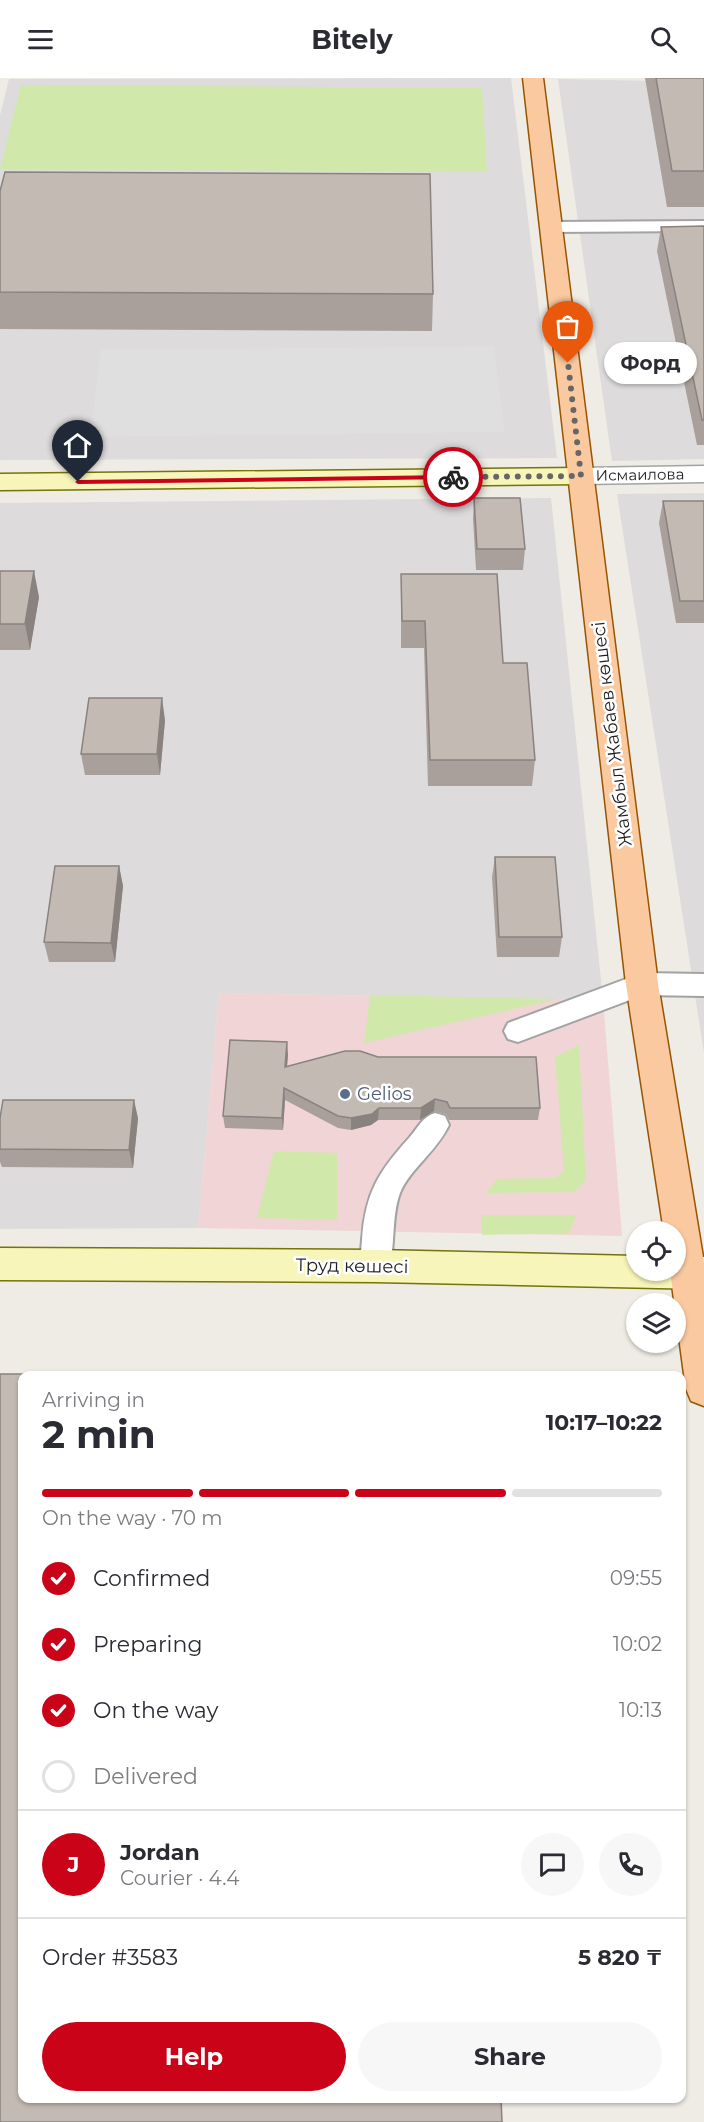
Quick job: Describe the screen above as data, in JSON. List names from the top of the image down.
{
  "streets": {
    "main road": ["Жамбыл Жабаев көшесі"],
    "street": ["Исмаилова", "Труд көшесі"]
  },
  "crossings": [
    ["Исмаилова", "Жамбыл Жабаев көшесі"],
    ["Жамбыл Жабаев көшесі", "Труд көшесі"]
  ],
  "places": ["Форд", "Gelios"],
  "page": {
    "header": "Bitely",
    "bubble": "Форд",
    "heading": ["2 min", "Arriving in", "10:17–10:22"],
    "panel": [
      "Jordan",
      "Courier · 4.4",
      "Order #3583",
      "5 820 ₸"
    ],
    "bar": "On the way · 70 m",
    "list": [
      ["Confirmed", "09:55"],
      ["Preparing", "10:02"],
      ["On the way", "10:13"],
      "Delivered"
    ],
    "round": "J",
    "buttons": ["Help", "Share"]
  }
}
